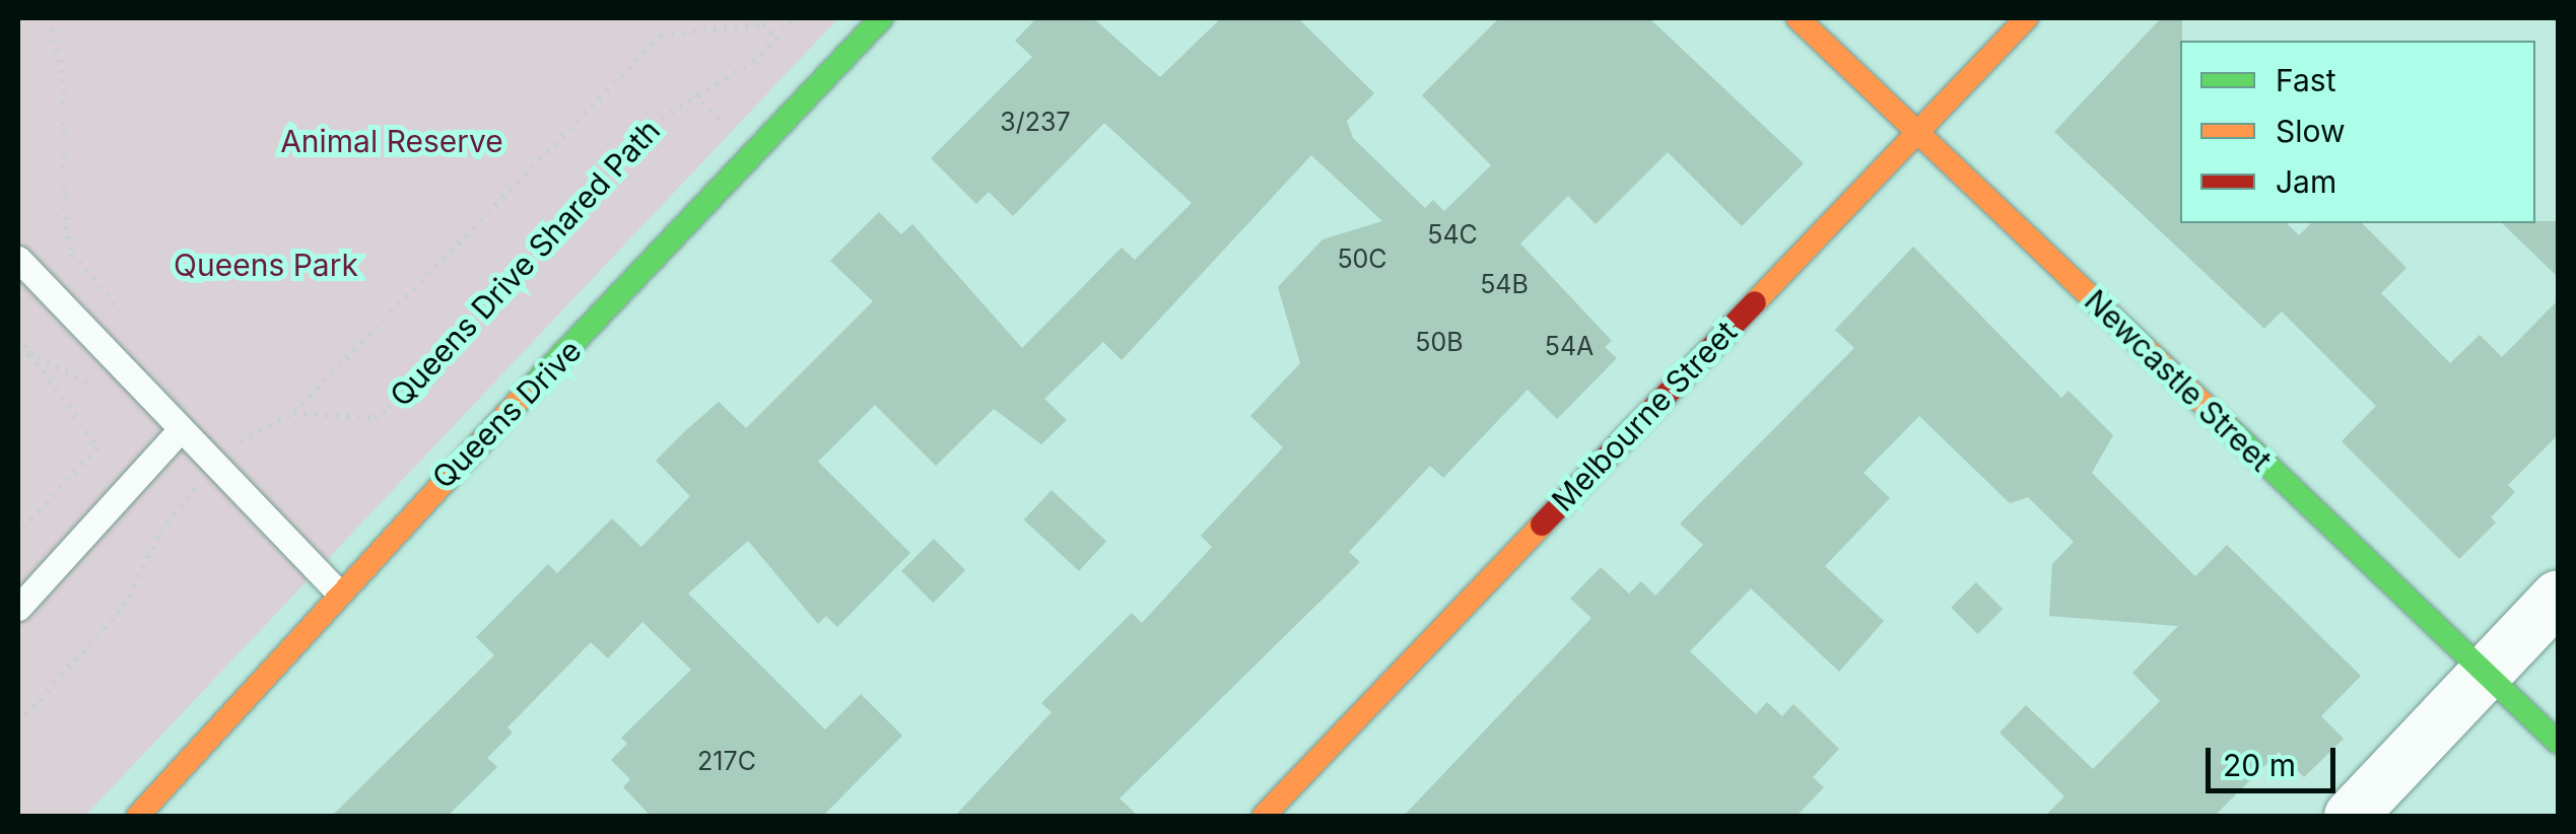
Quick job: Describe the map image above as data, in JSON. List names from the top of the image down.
{
  "streets": {
    "street": ["Newcastle Street", "Queens Drive", "Melbourne Street"],
    "path": ["Queens Drive Shared Path"]
  },
  "crossings": [
    ["Newcastle Street", "Melbourne Street"]
  ],
  "parks": ["Animal Reserve", "Queens Park"],
  "house_numbers": [
    "3/237",
    "54C",
    "50C",
    "54B",
    "50B",
    "54A",
    "217C"
  ],
  "legend": ["Fast", "Slow", "Jam"],
  "scale_bar": "20 m"
}
